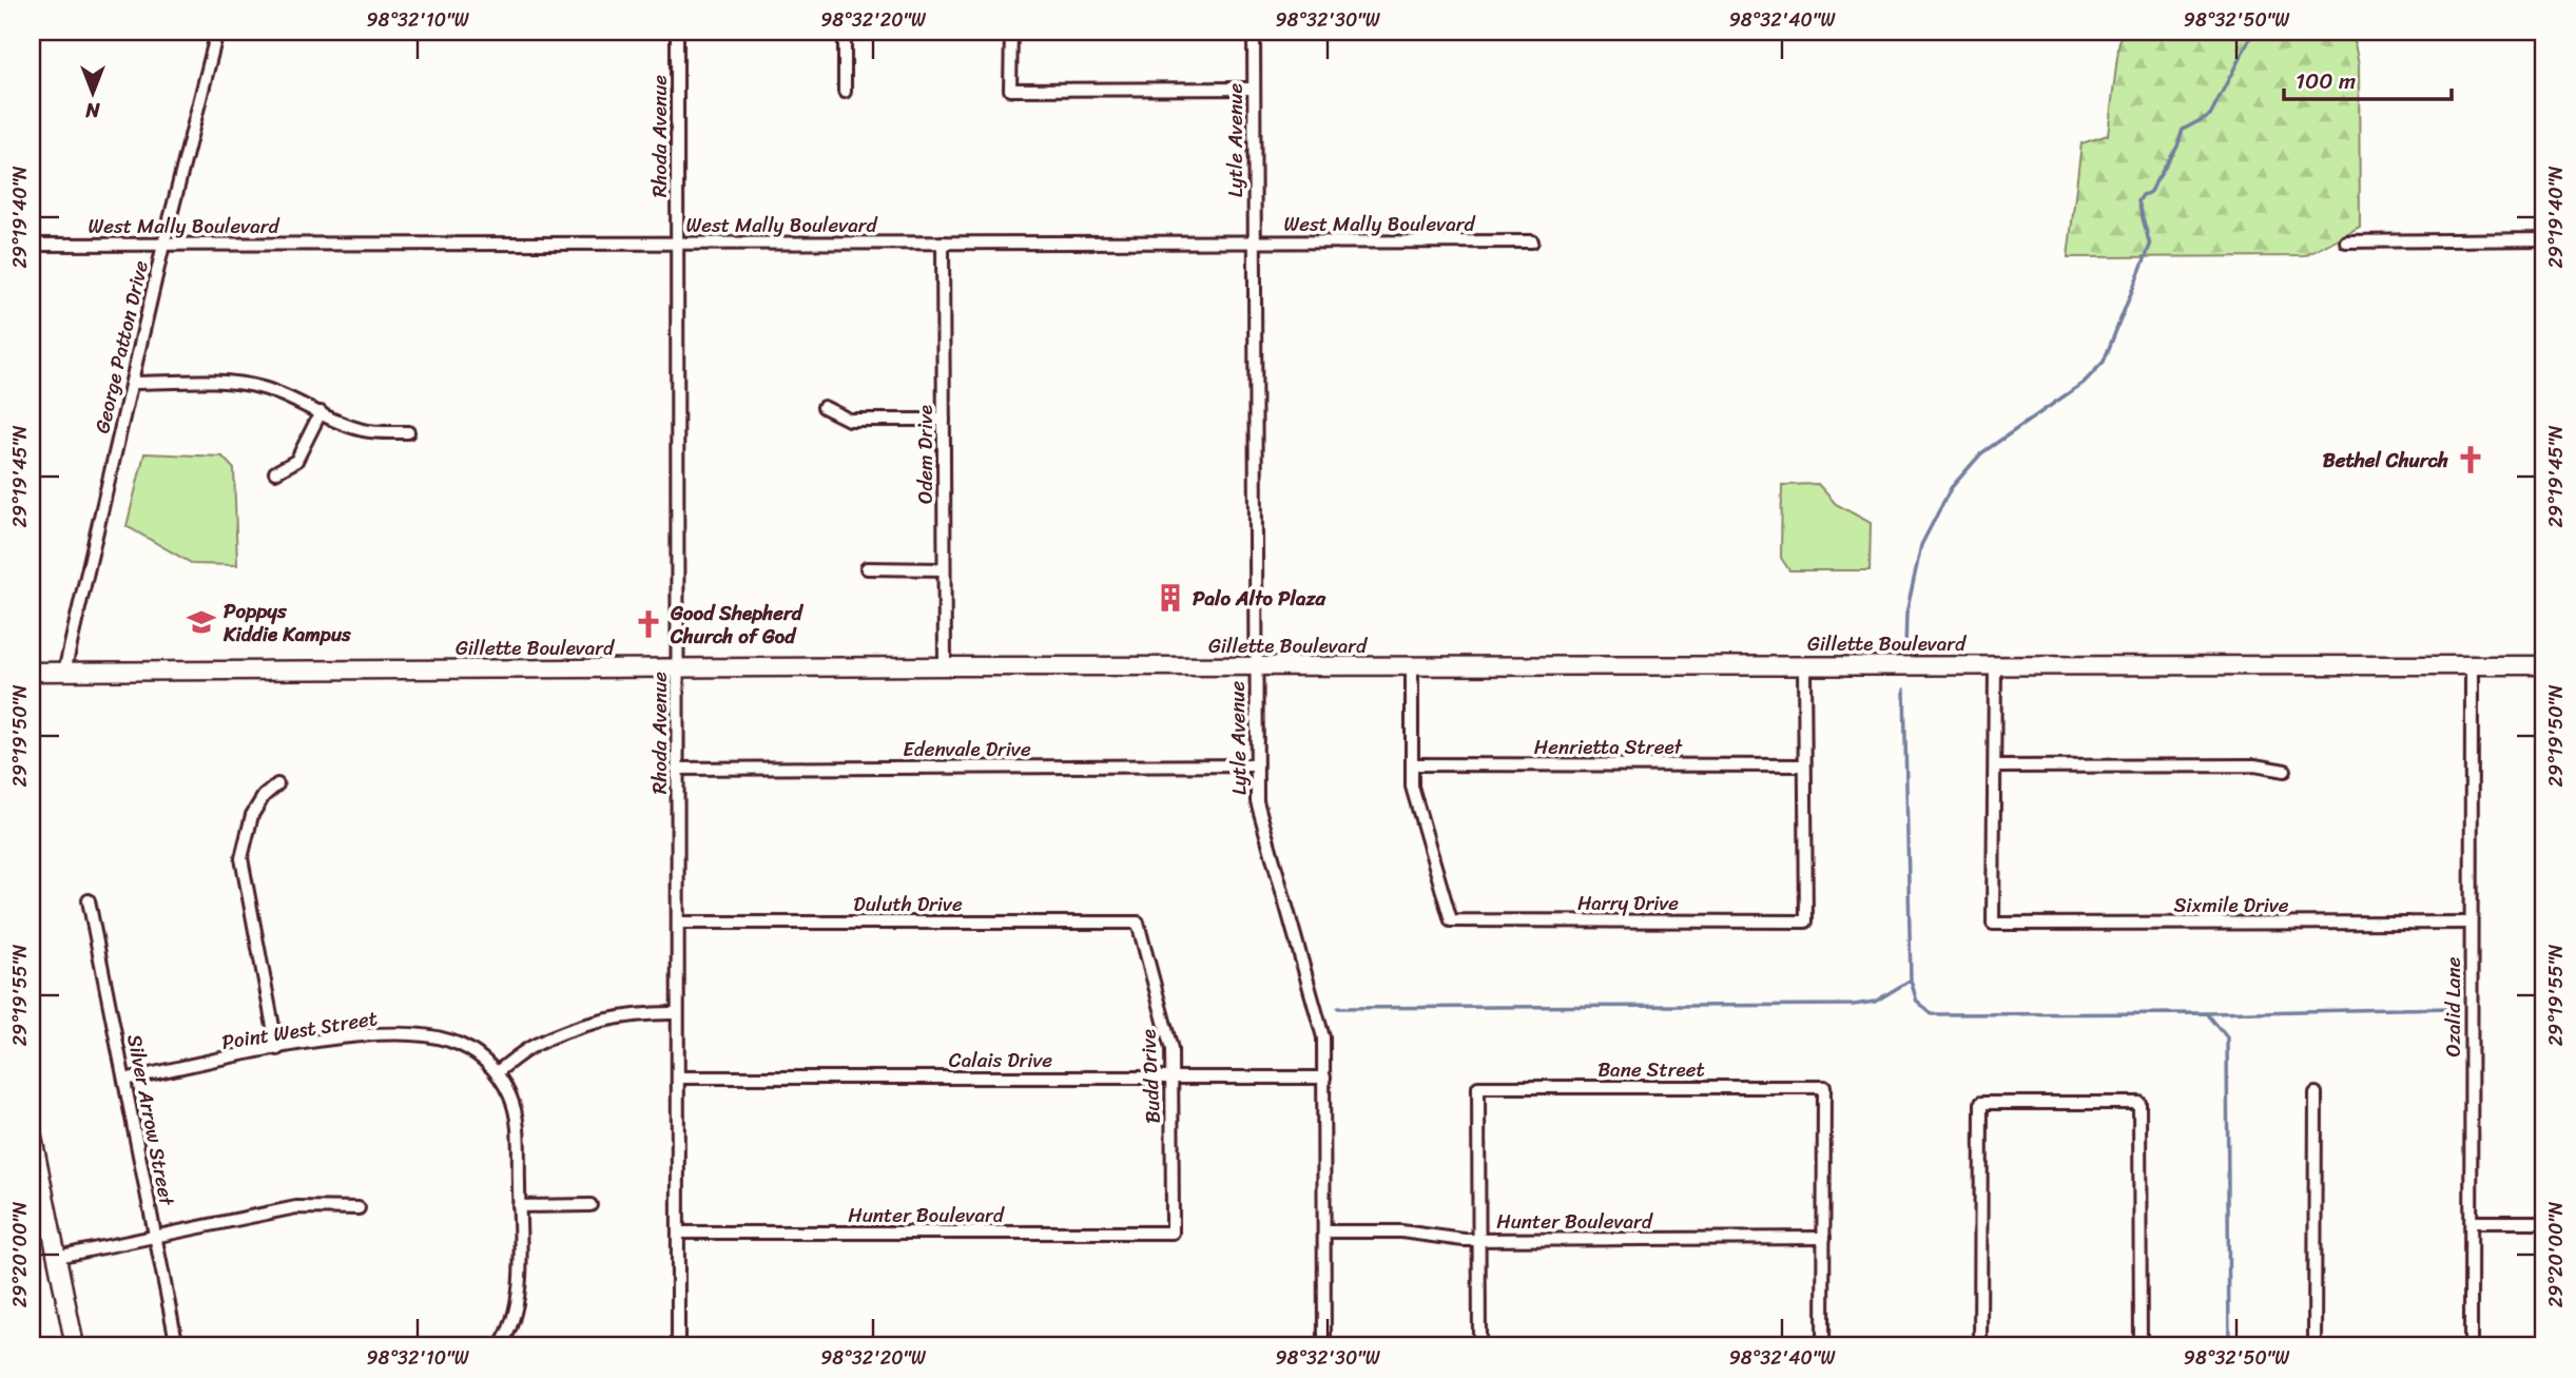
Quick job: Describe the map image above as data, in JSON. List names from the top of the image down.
{
  "streets": {
    "main road": ["Gillette Boulevard"],
    "street": [
      "Rhoda Avenue",
      "Lytle Avenue",
      "West Mally Boulevard",
      "George Patton Drive",
      "Odem Drive",
      "Henrietta Street",
      "Edenvale Drive",
      "Harry Drive",
      "Duluth Drive",
      "Sixmile Drive",
      "Ozalid Lane",
      "Point West Street",
      "Calais Drive",
      "Bane Street",
      "Budd Drive",
      "Silver Arrow Street",
      "Hunter Boulevard"
    ]
  },
  "crossings": [
    ["Rhoda Avenue", "West Mally Boulevard"],
    ["Rhoda Avenue", "Gillette Boulevard"],
    ["Rhoda Avenue", "Edenvale Drive"],
    ["Rhoda Avenue", "Duluth Drive"],
    ["Rhoda Avenue", "Calais Drive"],
    ["Rhoda Avenue", "Hunter Boulevard"],
    ["Lytle Avenue", "West Mally Boulevard"],
    ["Lytle Avenue", "Gillette Boulevard"],
    ["Lytle Avenue", "Edenvale Drive"],
    ["Lytle Avenue", "Calais Drive"],
    ["Lytle Avenue", "Hunter Boulevard"],
    ["West Mally Boulevard", "George Patton Drive"],
    ["West Mally Boulevard", "Odem Drive"],
    ["George Patton Drive", "Gillette Boulevard"],
    ["Odem Drive", "Gillette Boulevard"],
    ["Gillette Boulevard", "Ozalid Lane"],
    ["Henrietta Street", "Harry Drive"],
    ["Duluth Drive", "Budd Drive"],
    ["Sixmile Drive", "Ozalid Lane"],
    ["Point West Street", "Silver Arrow Street"],
    ["Calais Drive", "Budd Drive"],
    ["Bane Street", "Hunter Boulevard"],
    ["Budd Drive", "Hunter Boulevard"]
  ],
  "places": {
    "church": ["Bethel Church", "Good Shepherd Church of God"],
    "building": ["Palo Alto Plaza"],
    "school or university": ["Poppys Kiddie Kampus"]
  },
  "scale_bar": "100 m",
  "north": "bottom",
  "coordinates": [
    "98°32'10\"W",
    "98°32'20\"W",
    "98°32'30\"W",
    "98°32'40\"W",
    "98°32'50\"W",
    "29°19'40\"N",
    "29°19'45\"N",
    "29°19'50\"N",
    "29°19'55\"N",
    "29°20'00\"N"
  ]
}
